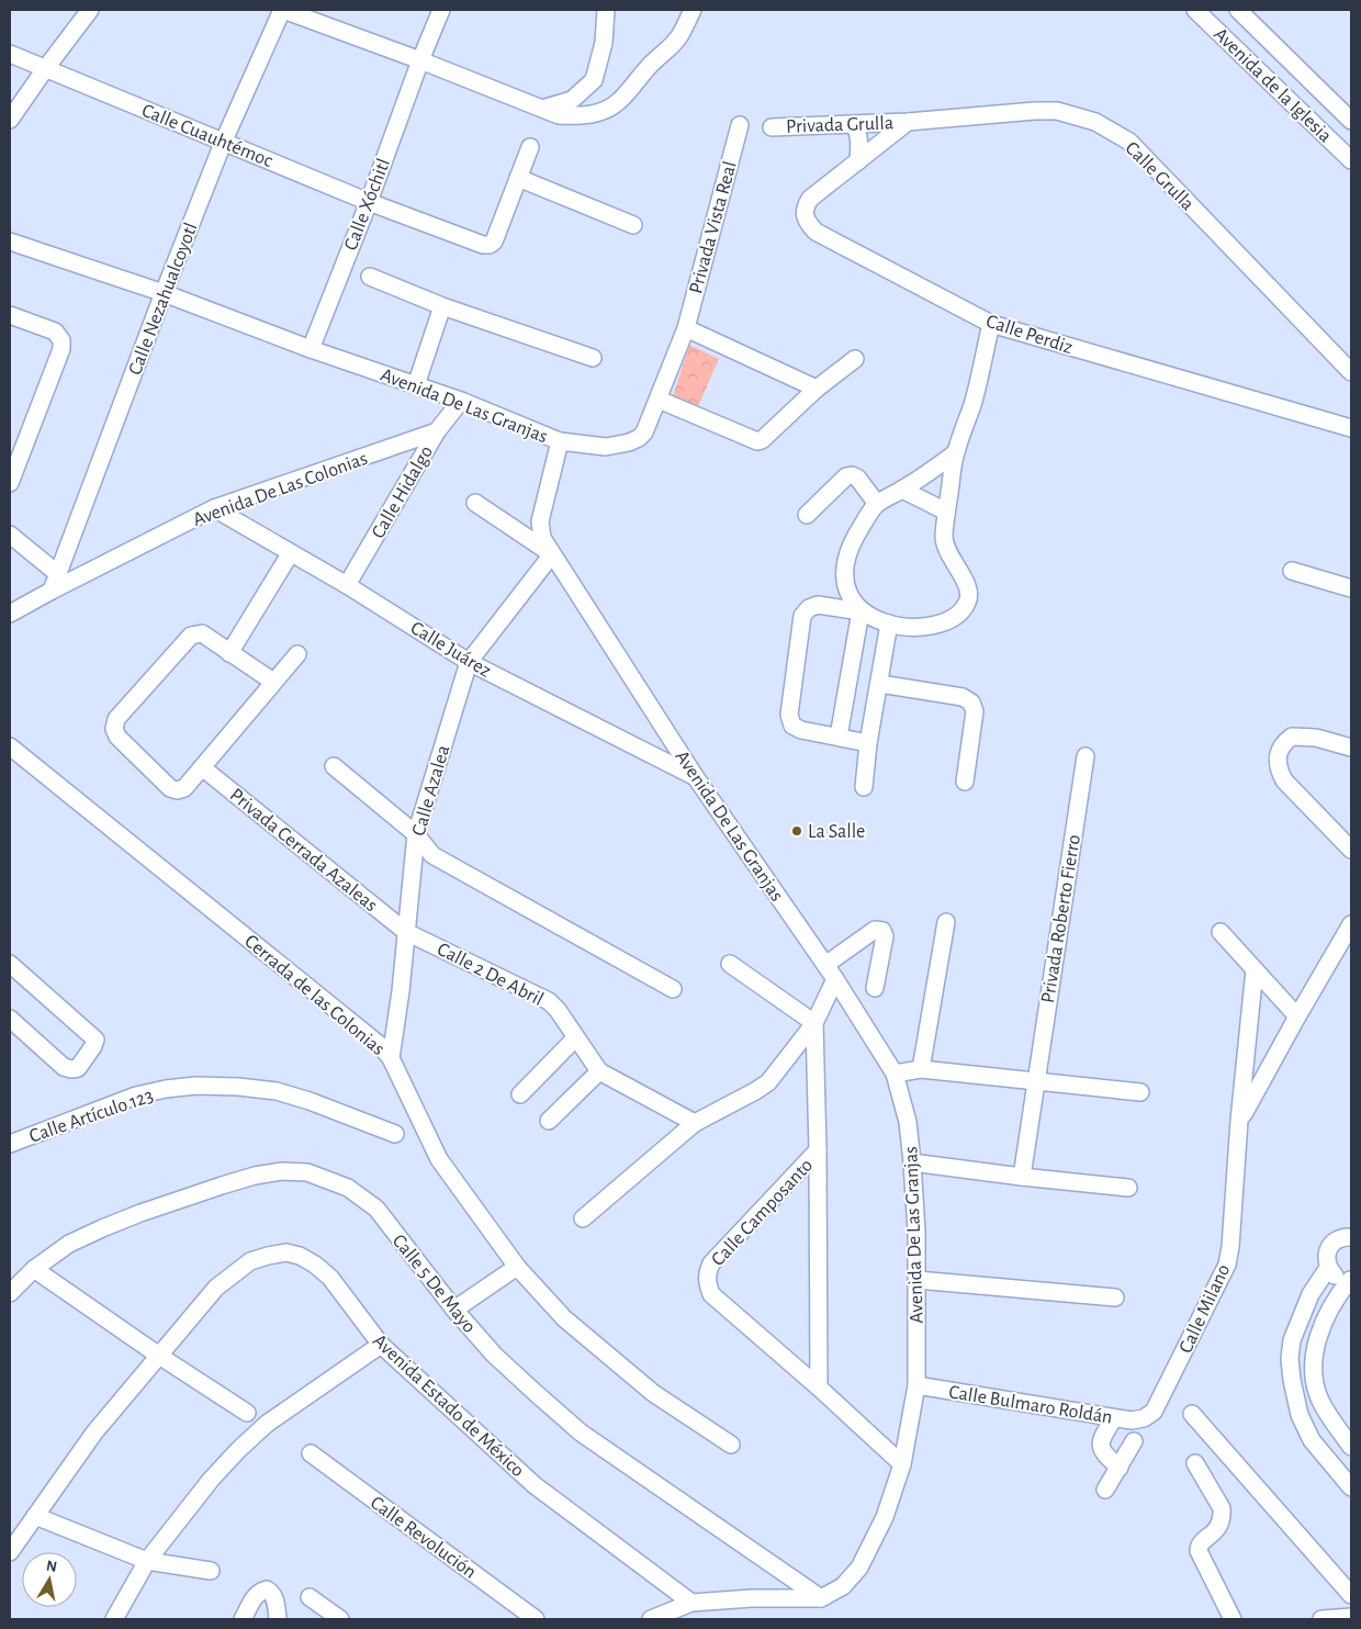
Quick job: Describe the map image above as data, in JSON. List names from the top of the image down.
{
  "streets": {
    "street": [
      "Avenida de la Iglesia",
      "Privada Grulla",
      "Calle Cuauhtémoc",
      "Calle Grulla",
      "Calle Xóchitl",
      "Privada Vista Real",
      "Calle Nezahualcoyotl",
      "Calle Perdiz",
      "Avenida De Las Granjas",
      "Avenida De Las Colonias",
      "Calle Hidalgo",
      "Calle Juárez",
      "Calle Azalea",
      "Privada Cerrada Azaleas",
      "Privada Roberto Fierro",
      "Calle 2 De Abril",
      "Cerrada de las Colonias",
      "Calle Artículo 123",
      "Calle Camposanto",
      "Calle 5 De Mayo",
      "Calle Milano",
      "Calle Bulmaro Roldán",
      "Avenida Estado de México",
      "Calle Revolución"
    ]
  },
  "crossings": [
    ["Privada Grulla", "Calle Grulla"],
    ["Privada Grulla", "Calle Perdiz"],
    ["Calle Cuauhtémoc", "Calle Xóchitl"],
    ["Calle Cuauhtémoc", "Calle Nezahualcoyotl"],
    ["Calle Grulla", "Calle Perdiz"],
    ["Calle Xóchitl", "Avenida De Las Granjas"],
    ["Privada Vista Real", "Avenida De Las Granjas"],
    ["Calle Nezahualcoyotl", "Avenida De Las Granjas"],
    ["Calle Nezahualcoyotl", "Avenida De Las Colonias"],
    ["Avenida De Las Granjas", "Calle Hidalgo"],
    ["Avenida De Las Granjas", "Calle Juárez"],
    ["Avenida De Las Granjas", "Calle Azalea"],
    ["Avenida De Las Granjas", "Calle Camposanto"],
    ["Avenida De Las Granjas", "Calle 5 De Mayo"],
    ["Avenida De Las Granjas", "Calle Bulmaro Roldán"],
    ["Avenida De Las Colonias", "Calle Hidalgo"],
    ["Avenida De Las Colonias", "Calle Juárez"],
    ["Calle Hidalgo", "Calle Juárez"],
    ["Calle Juárez", "Calle Azalea"],
    ["Calle Azalea", "Privada Cerrada Azaleas"],
    ["Calle Azalea", "Calle 2 De Abril"],
    ["Calle Azalea", "Cerrada de las Colonias"],
    ["Privada Cerrada Azaleas", "Calle 2 De Abril"],
    ["Calle Milano", "Calle Bulmaro Roldán"]
  ],
  "places": ["La Salle"],
  "north": "top"
}
